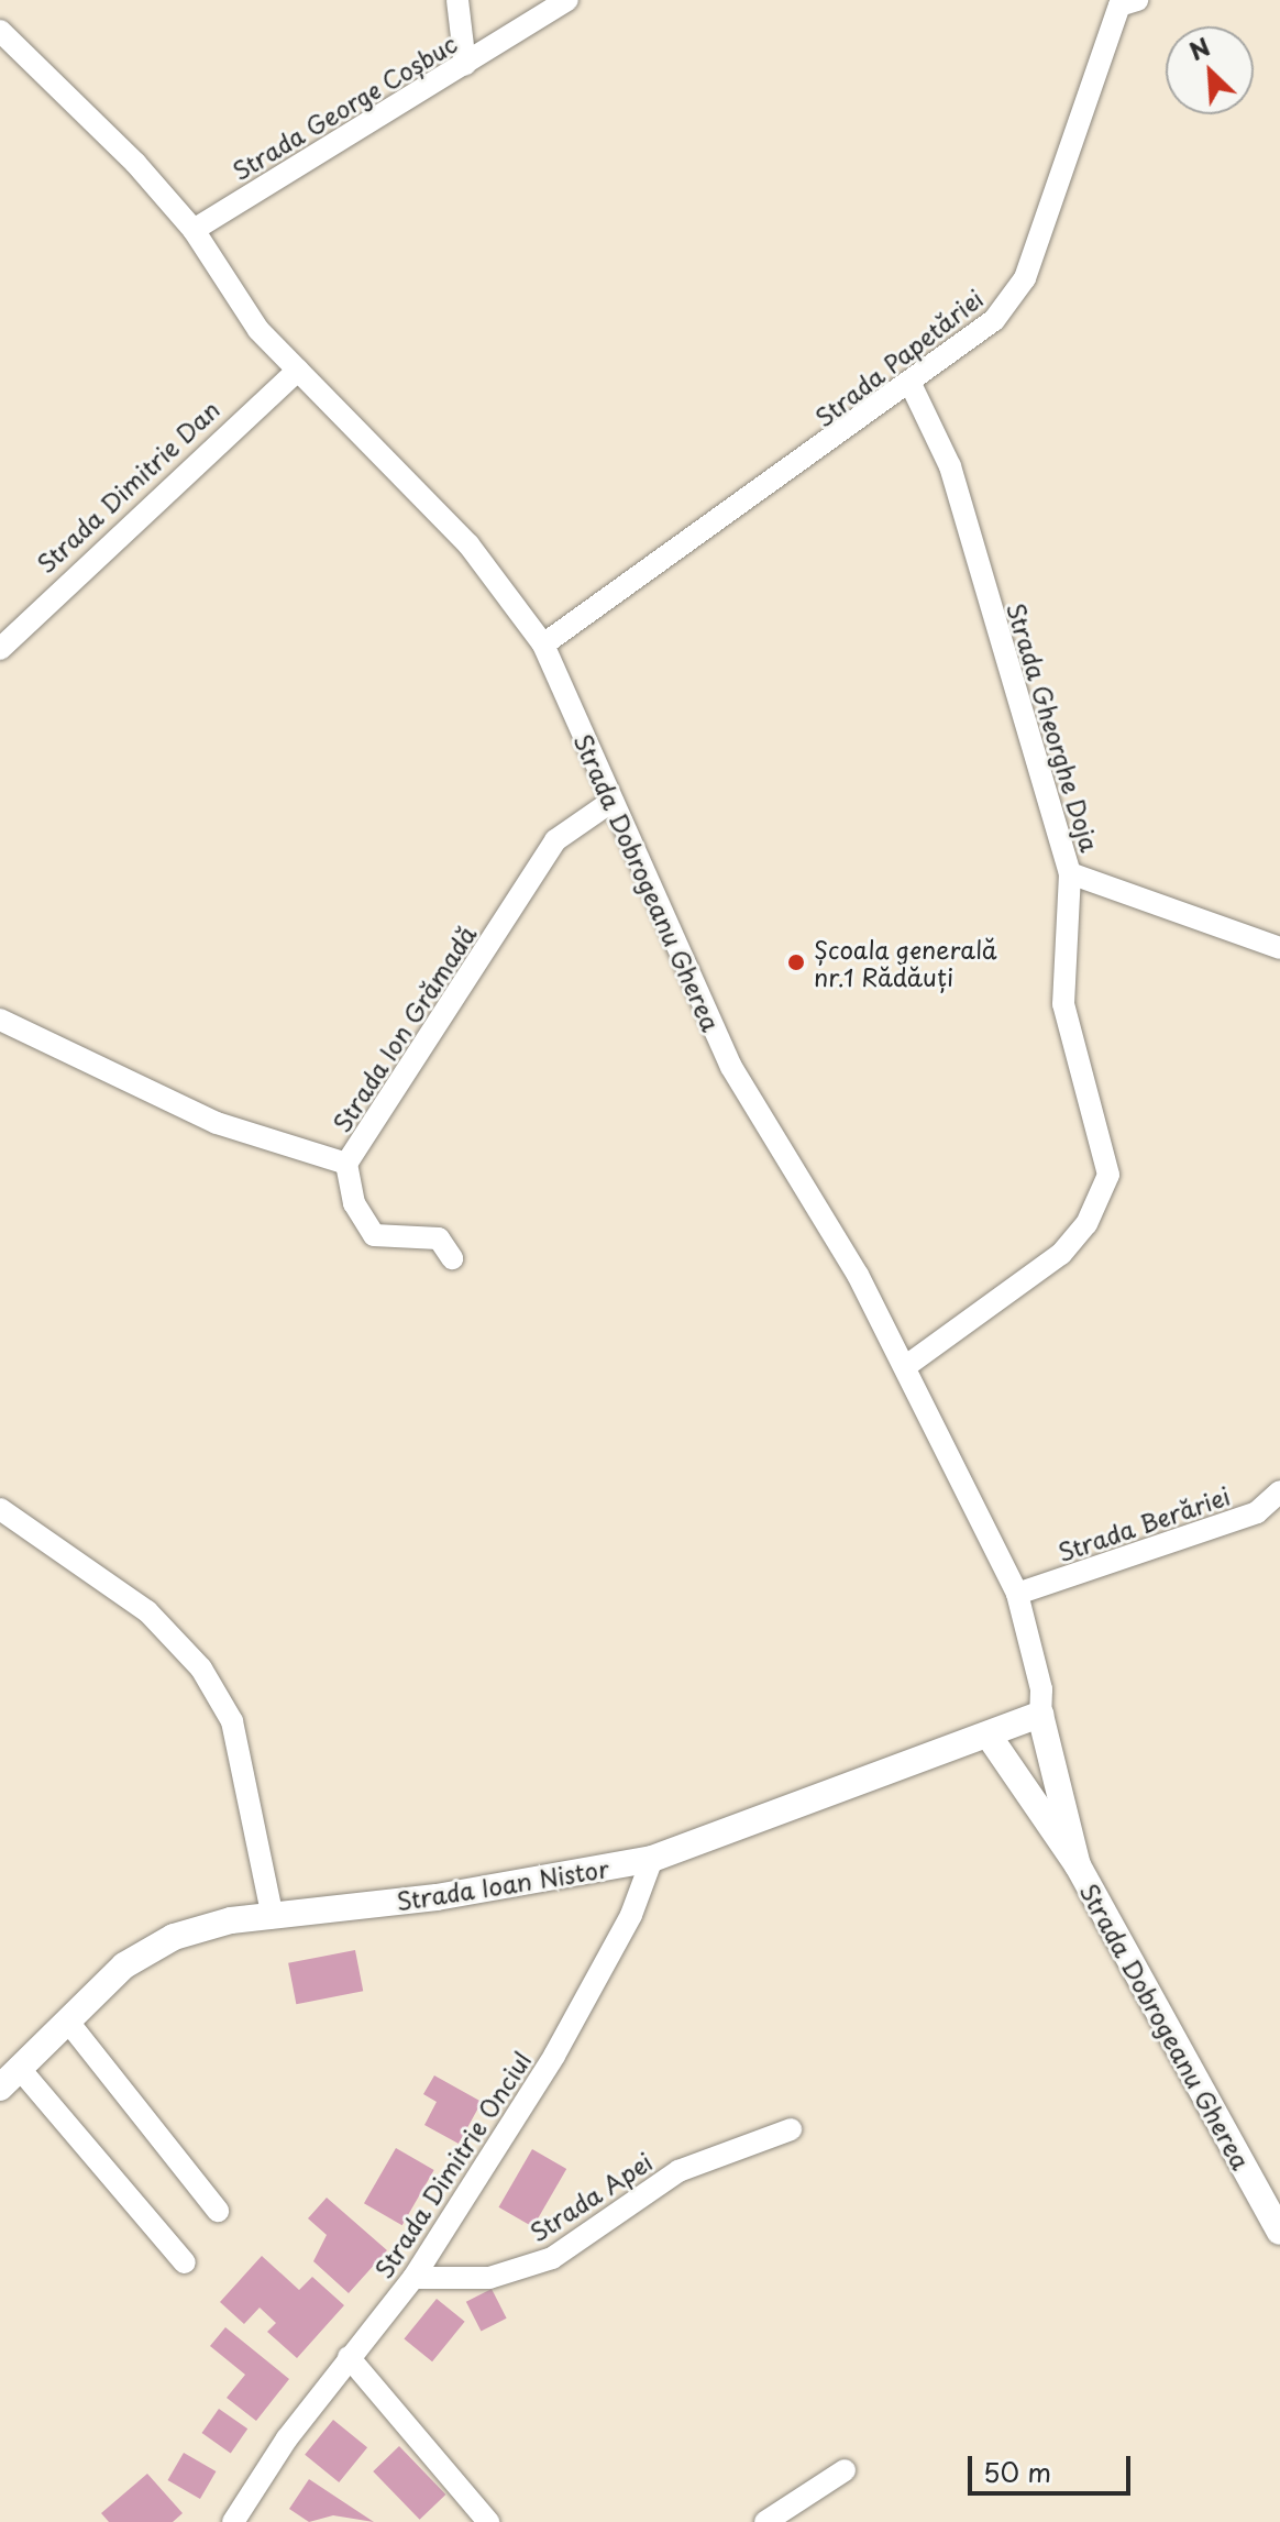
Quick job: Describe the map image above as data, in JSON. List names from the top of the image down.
{
  "streets": {
    "street": [
      "Strada George Coșbuc",
      "Strada Papetăriei",
      "Strada Dimitrie Dan",
      "Strada Gheorghe Doja",
      "Strada Dobrogeanu Gherea",
      "Strada Ion Grămadă",
      "Strada Berăriei",
      "Strada Ioan Nistor",
      "Strada Dimitrie Onciul",
      "Strada Apei"
    ]
  },
  "crossings": [
    ["Strada George Coșbuc", "Strada Dobrogeanu Gherea"],
    ["Strada Papetăriei", "Strada Gheorghe Doja"],
    ["Strada Papetăriei", "Strada Dobrogeanu Gherea"],
    ["Strada Dimitrie Dan", "Strada Dobrogeanu Gherea"],
    ["Strada Dobrogeanu Gherea", "Strada Ion Grămadă"],
    ["Strada Dobrogeanu Gherea", "Strada Berăriei"],
    ["Strada Dobrogeanu Gherea", "Strada Ioan Nistor"],
    ["Strada Ioan Nistor", "Strada Dimitrie Onciul"],
    ["Strada Dimitrie Onciul", "Strada Apei"]
  ],
  "places": ["Școala generală nr.1 Rădăuți"],
  "scale_bar": "50 m",
  "north": "top left"
}
